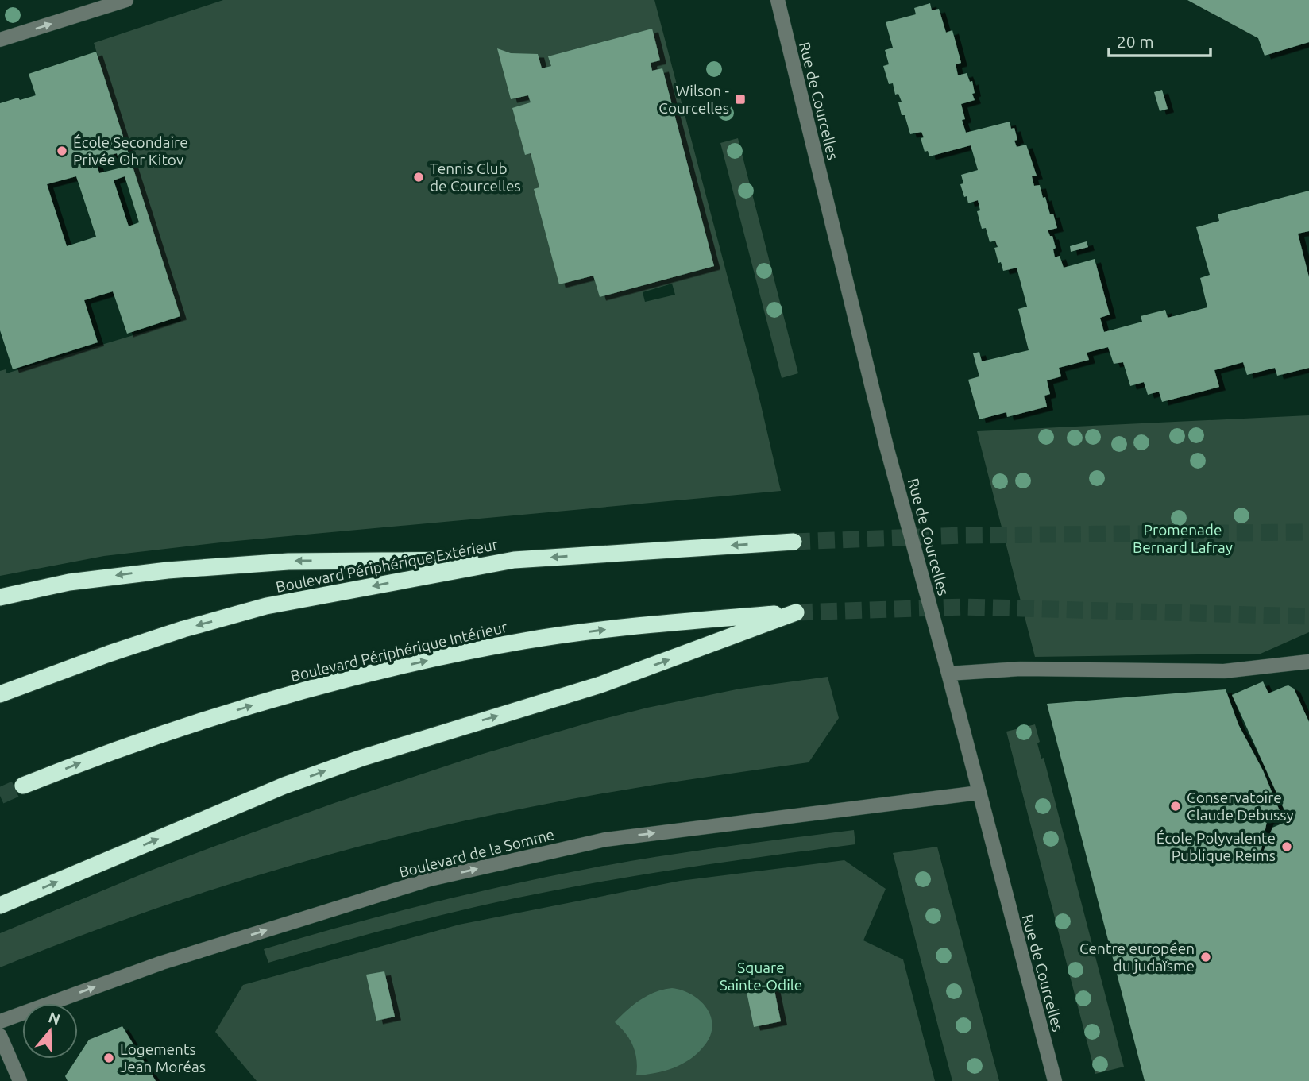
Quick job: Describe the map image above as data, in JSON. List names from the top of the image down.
{
  "streets": {
    "highway": ["Boulevard Périphérique Extérieur", "Boulevard Périphérique Intérieur"],
    "street": ["Rue de Courcelles", "Boulevard de la Somme"]
  },
  "crossings": [
    ["Rue de Courcelles", "Boulevard de la Somme"]
  ],
  "one_way": ["Boulevard de la Somme"],
  "parks": ["Promenade Bernard Lafray", "Square Sainte-Odile"],
  "places": {
    "transit": ["Wilson - Courcelles"],
    "other": [
      "École Secondaire Privée Ohr Kitov",
      "Tennis Club de Courcelles",
      "Conservatoire Claude Debussy",
      "École Polyvalente Publique Reims",
      "Centre européen du judaïsme",
      "Logements Jean Moréas"
    ]
  },
  "scale_bar": "20 m",
  "north": "top"
}
